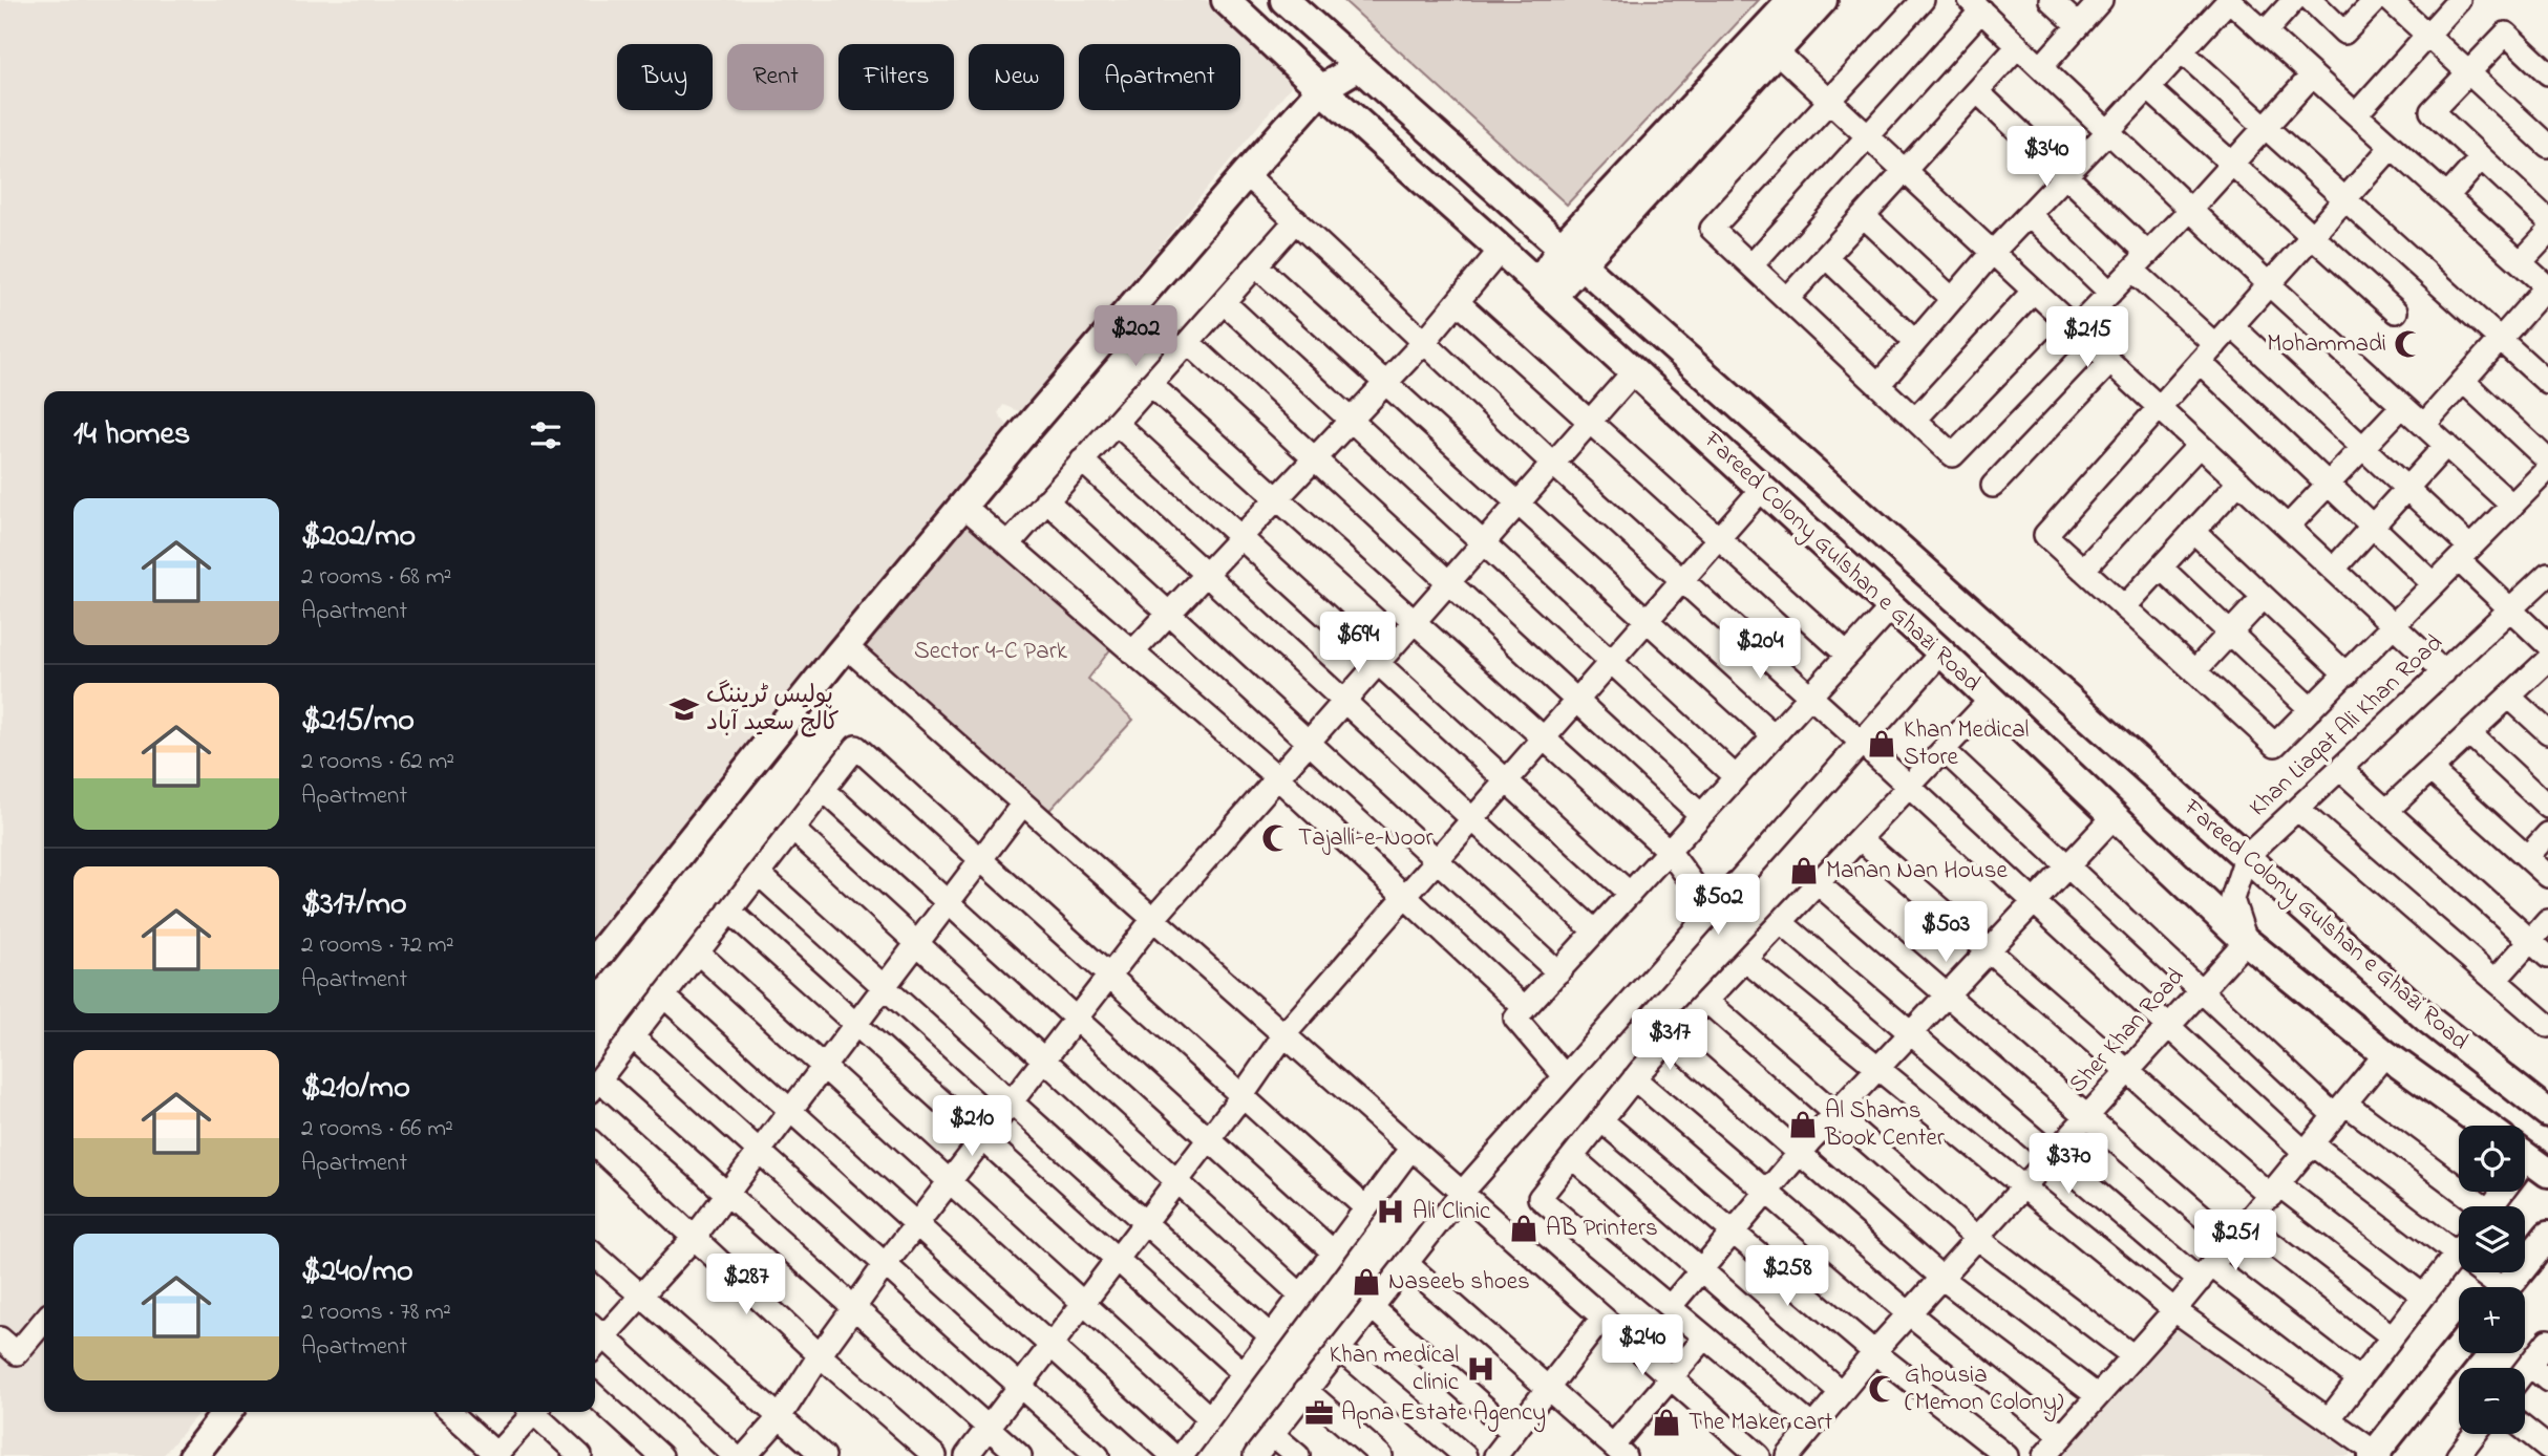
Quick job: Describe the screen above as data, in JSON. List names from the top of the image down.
{
  "streets": {
    "main road": ["Fareed Colony Gulshan e Ghazi Road"],
    "street": ["Khan Liaqat Ali Khan Road", "Sher Khan Road"]
  },
  "crossings": [
    ["Fareed Colony Gulshan e Ghazi Road", "Khan Liaqat Ali Khan Road"],
    ["Fareed Colony Gulshan e Ghazi Road", "Sher Khan Road"],
    ["Khan Liaqat Ali Khan Road", "Sher Khan Road"]
  ],
  "parks": ["Sector 4-C Park"],
  "places": {
    "mosque": ["Mohammadi", "Tajalli-e-Noor", "Ghousia (Memon Colony)"],
    "school or university": ["پولیس ٹریننگ کالج سعید آباد"],
    "shop": [
      "Khan Medical Store",
      "Manan Nan House",
      "Al Shams Book Center",
      "AB Printers",
      "Naseeb shoes",
      "The Maker cart"
    ],
    "hospital": ["Ali Clinic", "Khan medical clinic"],
    "office": ["Apna Estate Agency"]
  },
  "page": {
    "chip": [
      "Buy",
      "Rent",
      "Filters",
      "New",
      "Apartment"
    ],
    "price": [
      "$340",
      "$202",
      "$215",
      "$694",
      "$204",
      "$502",
      "$503",
      "$317",
      "$210",
      "$370",
      "$251",
      "$258",
      "$287",
      "$240"
    ],
    "heading": "14 homes",
    "list": [
      {
        "name": "$202/mo",
        "note": "2 rooms · 68 m² · Apartment"
      },
      {
        "name": "$215/mo",
        "note": "2 rooms · 62 m² · Apartment"
      },
      {
        "name": "$317/mo",
        "note": "2 rooms · 72 m² · Apartment"
      },
      {
        "name": "$210/mo",
        "note": "2 rooms · 66 m² · Apartment"
      },
      {
        "name": "$240/mo",
        "note": "2 rooms · 78 m² · Apartment"
      }
    ],
    "map_buttons": ["+", "−"]
  }
}
